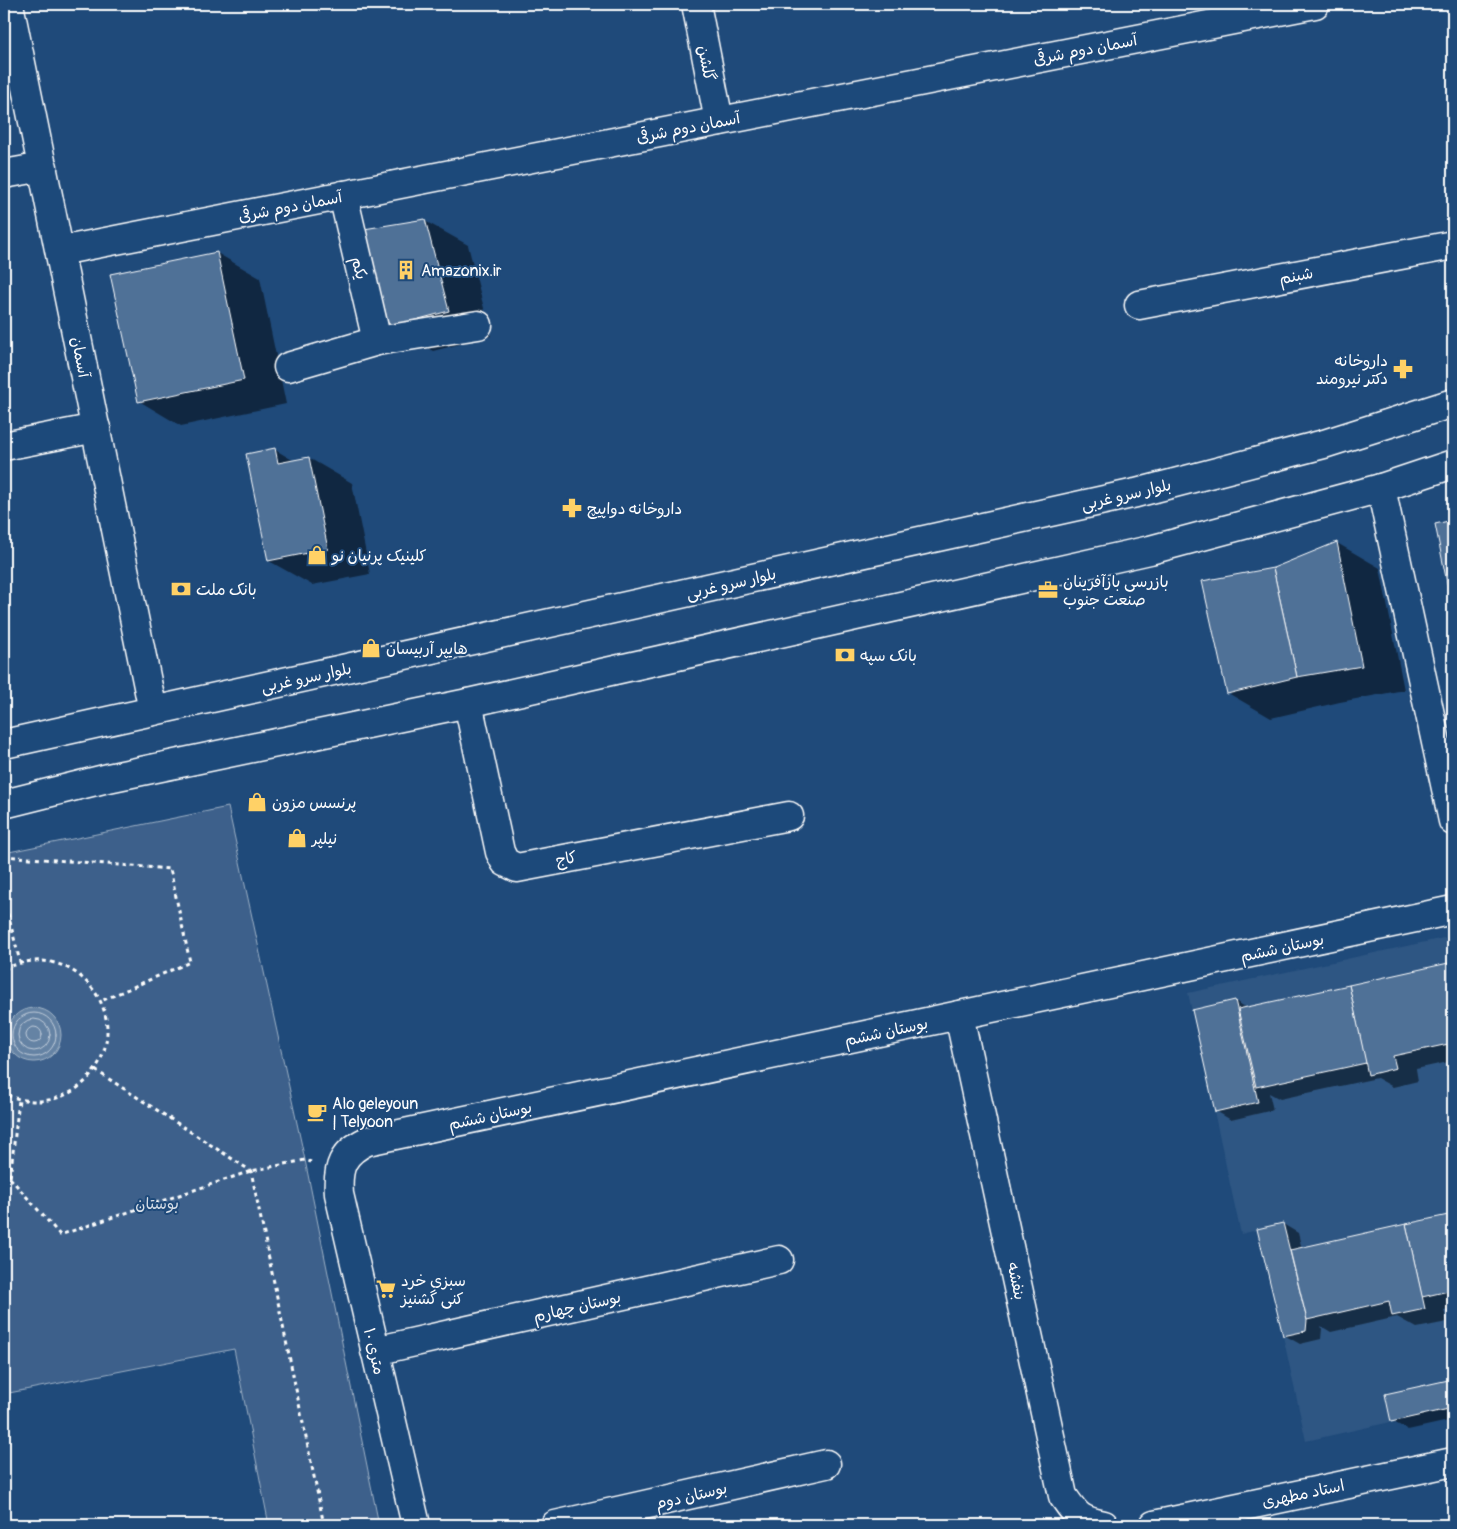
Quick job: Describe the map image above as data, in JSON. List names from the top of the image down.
{
  "streets": {
    "street": [
      "آسمان دوم شرقی",
      "گلشن",
      "یکم",
      "شبنم",
      "آسمان",
      "بلوار سرو غربی",
      "کاج",
      "بوستان ششم",
      "بنفشه",
      "بوستان چهارم",
      "۱۰ متری",
      "استاد مطهری",
      "بوستان دوم"
    ]
  },
  "crossings": [
    ["آسمان دوم شرقی", "گلشن"],
    ["آسمان دوم شرقی", "یکم"],
    ["آسمان دوم شرقی", "آسمان"],
    ["آسمان", "بلوار سرو غربی"],
    ["بوستان ششم", "بنفشه"],
    ["بوستان ششم", "۱۰ متری"],
    ["بوستان چهارم", "۱۰ متری"]
  ],
  "parks": ["بوستان"],
  "places": {
    "building": ["Amazonix.ir"],
    "pharmacy": ["داروخانه دکتر نیرومند", "داروخانه دواپیچ"],
    "shop": [
      "کلینیک پرنیان نو",
      "هایپر آربیسان",
      "پرنسس مزون",
      "نیلپر"
    ],
    "bank": ["بانک ملت", "بانک سپه"],
    "office": ["بازرسی بازآفرینان صنعت جنوب"],
    "cafe": ["Alo geleyoun | Telyoon"],
    "supermarket": ["سبزی خرد کنی گشنیز"]
  }
}
